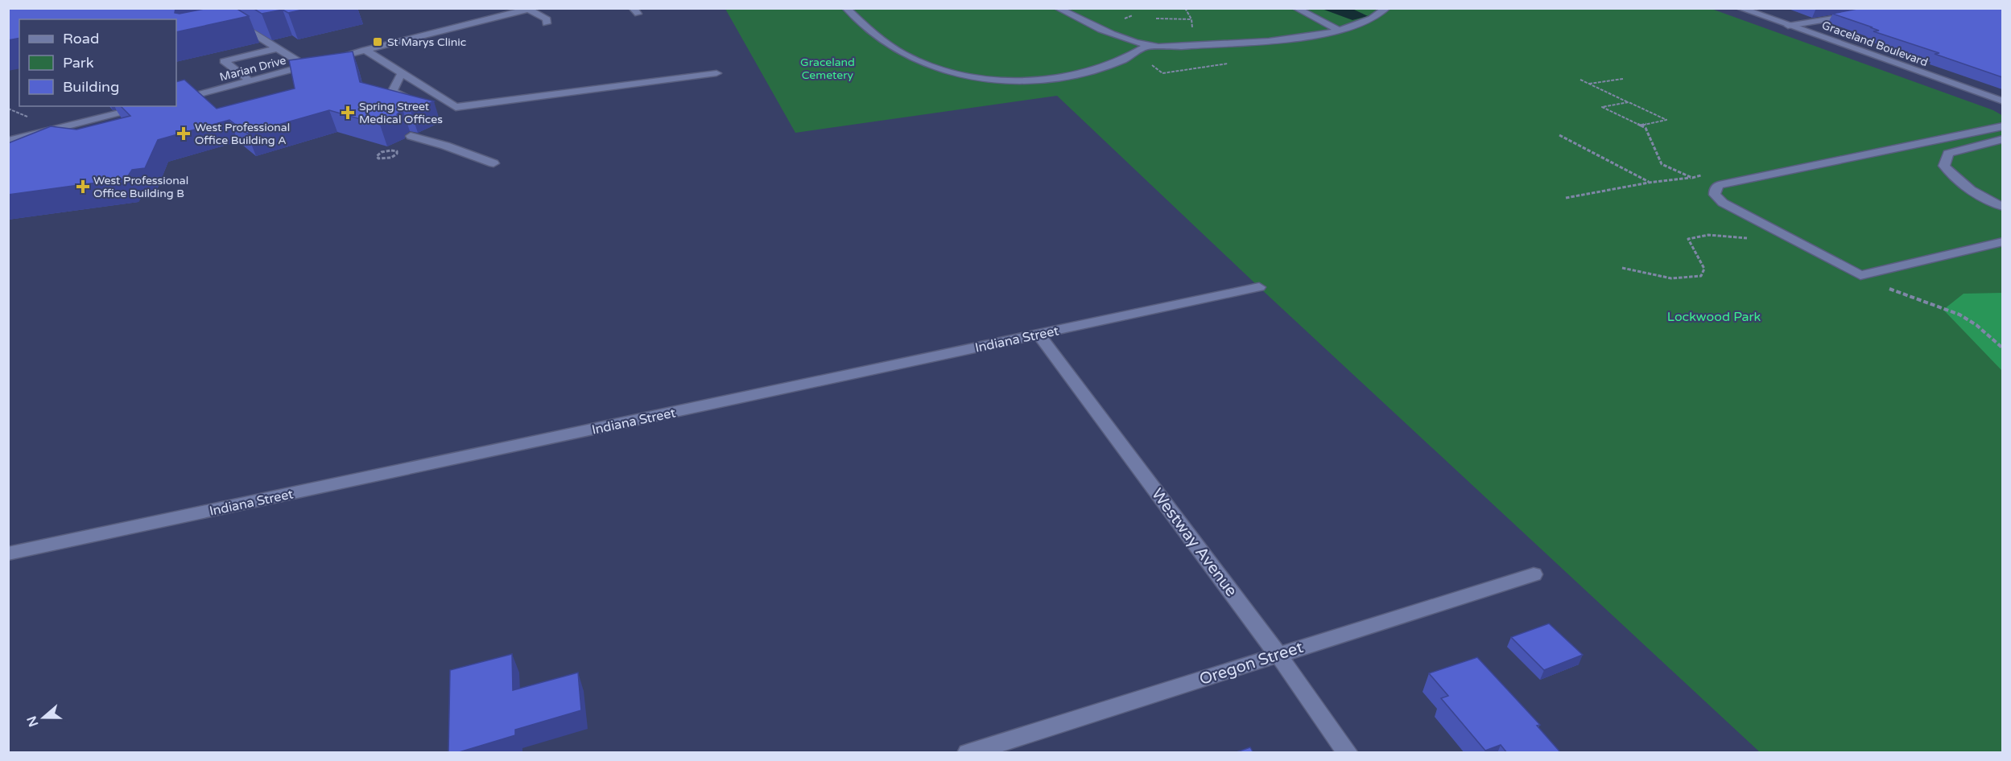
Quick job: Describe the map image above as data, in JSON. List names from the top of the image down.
{
  "streets": {
    "street": [
      "Graceland Boulevard",
      "Marian Drive",
      "Indiana Street",
      "Westway Avenue",
      "Oregon Street"
    ]
  },
  "crossings": [
    ["Indiana Street", "Westway Avenue"],
    ["Westway Avenue", "Oregon Street"]
  ],
  "parks": ["Graceland Cemetery", "Lockwood Park"],
  "places": {
    "transit": ["St Marys Clinic"],
    "health": ["Spring Street Medical Offices", "West Professional Office Building A", "West Professional Office Building B"]
  },
  "legend": ["Road", "Park", "Building"],
  "north": "left"
}
